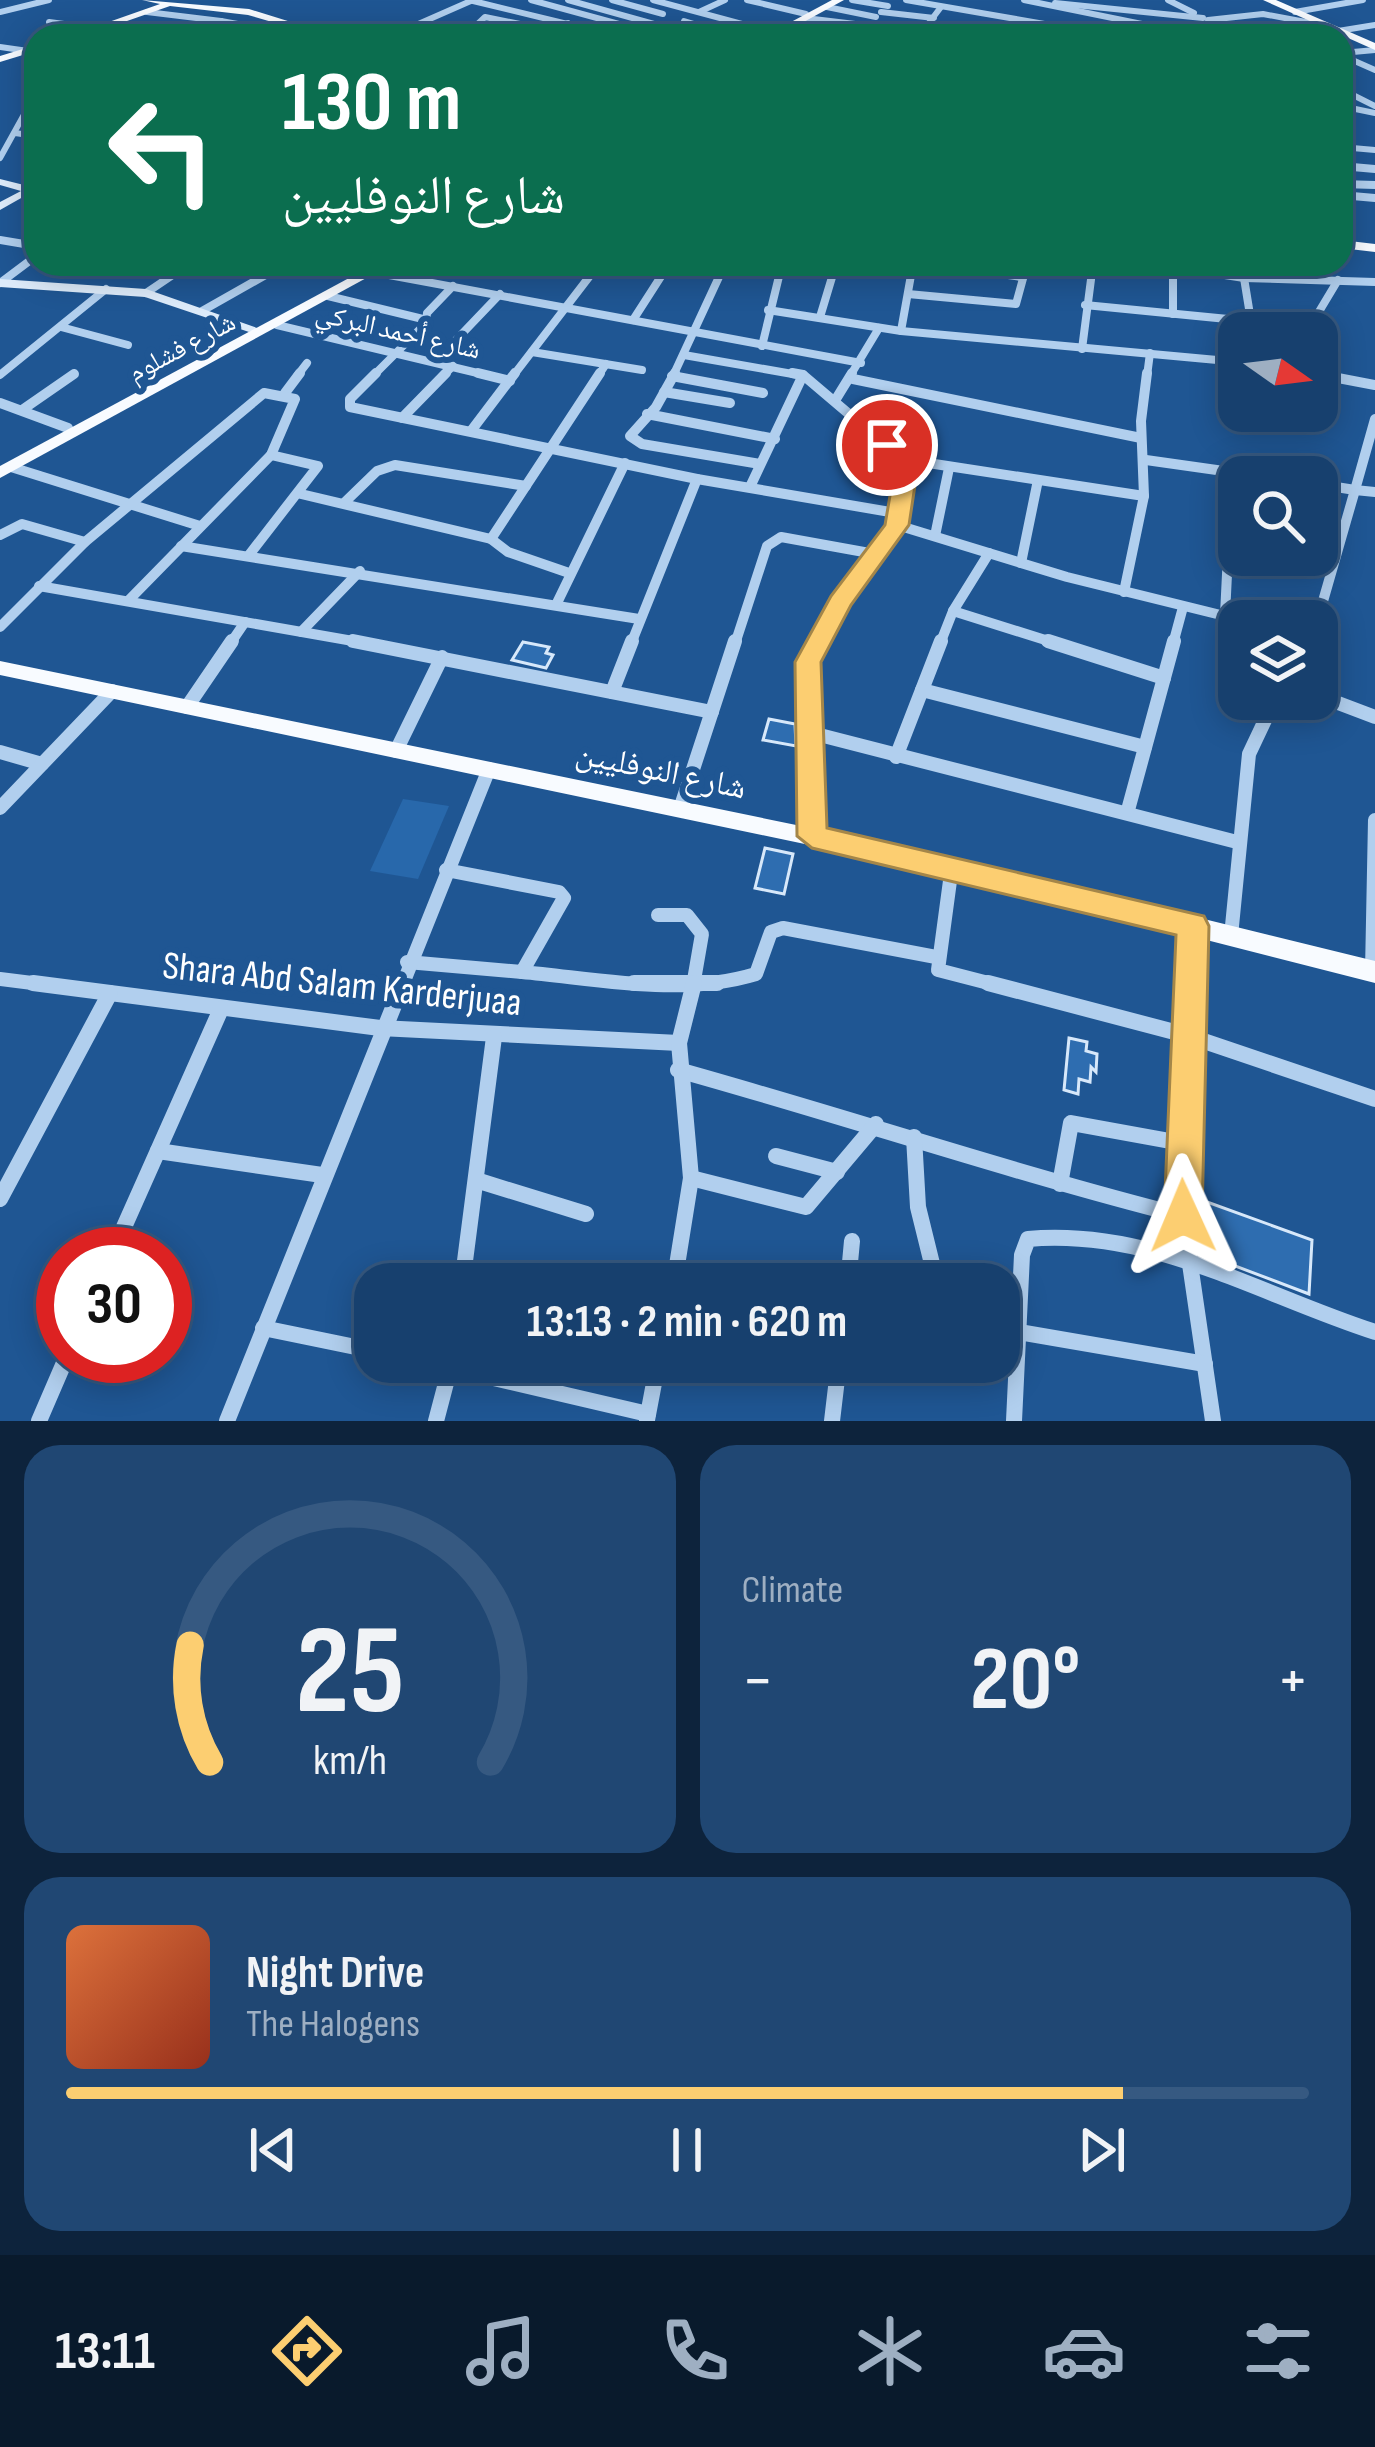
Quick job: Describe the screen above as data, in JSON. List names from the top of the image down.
{
  "streets": {
    "main road": ["شارع فشلوم", "شارع النوفليين"],
    "street": ["شارع أحمد البركي", "Shara Abd Salam Karderjuaa"]
  },
  "crossings": [
    ["شارع أحمد البركي", "شارع فشلوم"]
  ],
  "north": "right",
  "page": {
    "turn": ["130 m", "شارع النوفليين"],
    "limit": "30",
    "trip": "13:13 · 2 min · 620 m",
    "tile": "Climate",
    "heat": ["−", "20°", "+"],
    "song": ["Night Drive", "The Halogens"],
    "tabs": "13:11",
    "gauge": ["25", "km/h"]
  }
}
